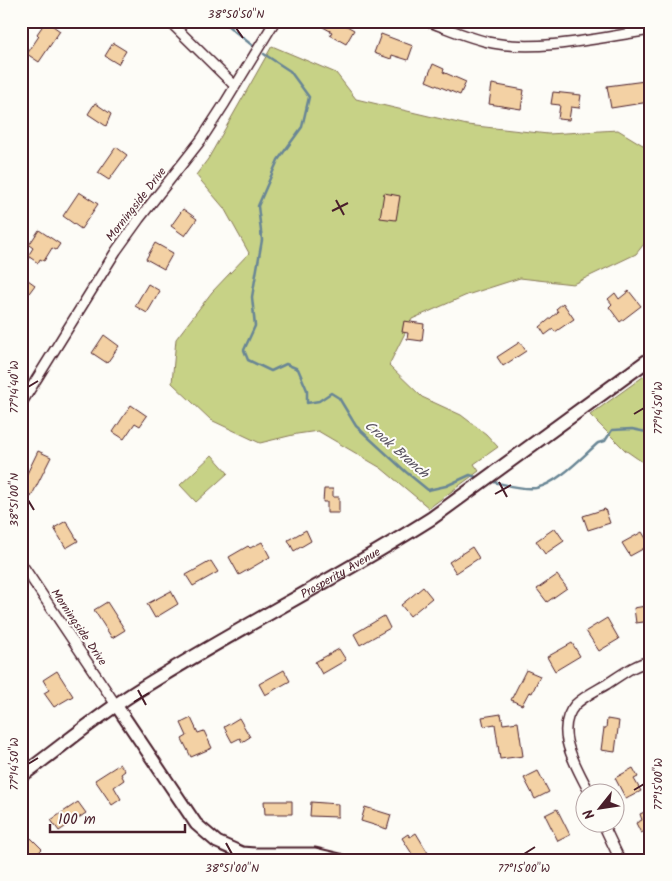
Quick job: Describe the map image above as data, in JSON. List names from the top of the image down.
{
  "streets": {
    "main road": ["Prosperity Avenue"],
    "street": ["Morningside Drive"]
  },
  "crossings": [
    ["Morningside Drive", "Prosperity Avenue"]
  ],
  "water": ["Crook Branch"],
  "scale_bar": "100 m",
  "north": "bottom left",
  "coordinates": [
    "38°50'50\"N",
    "77°14'40\"W",
    "77°14'50\"W",
    "38°51'00\"N",
    "77°15'00\"W"
  ]
}
